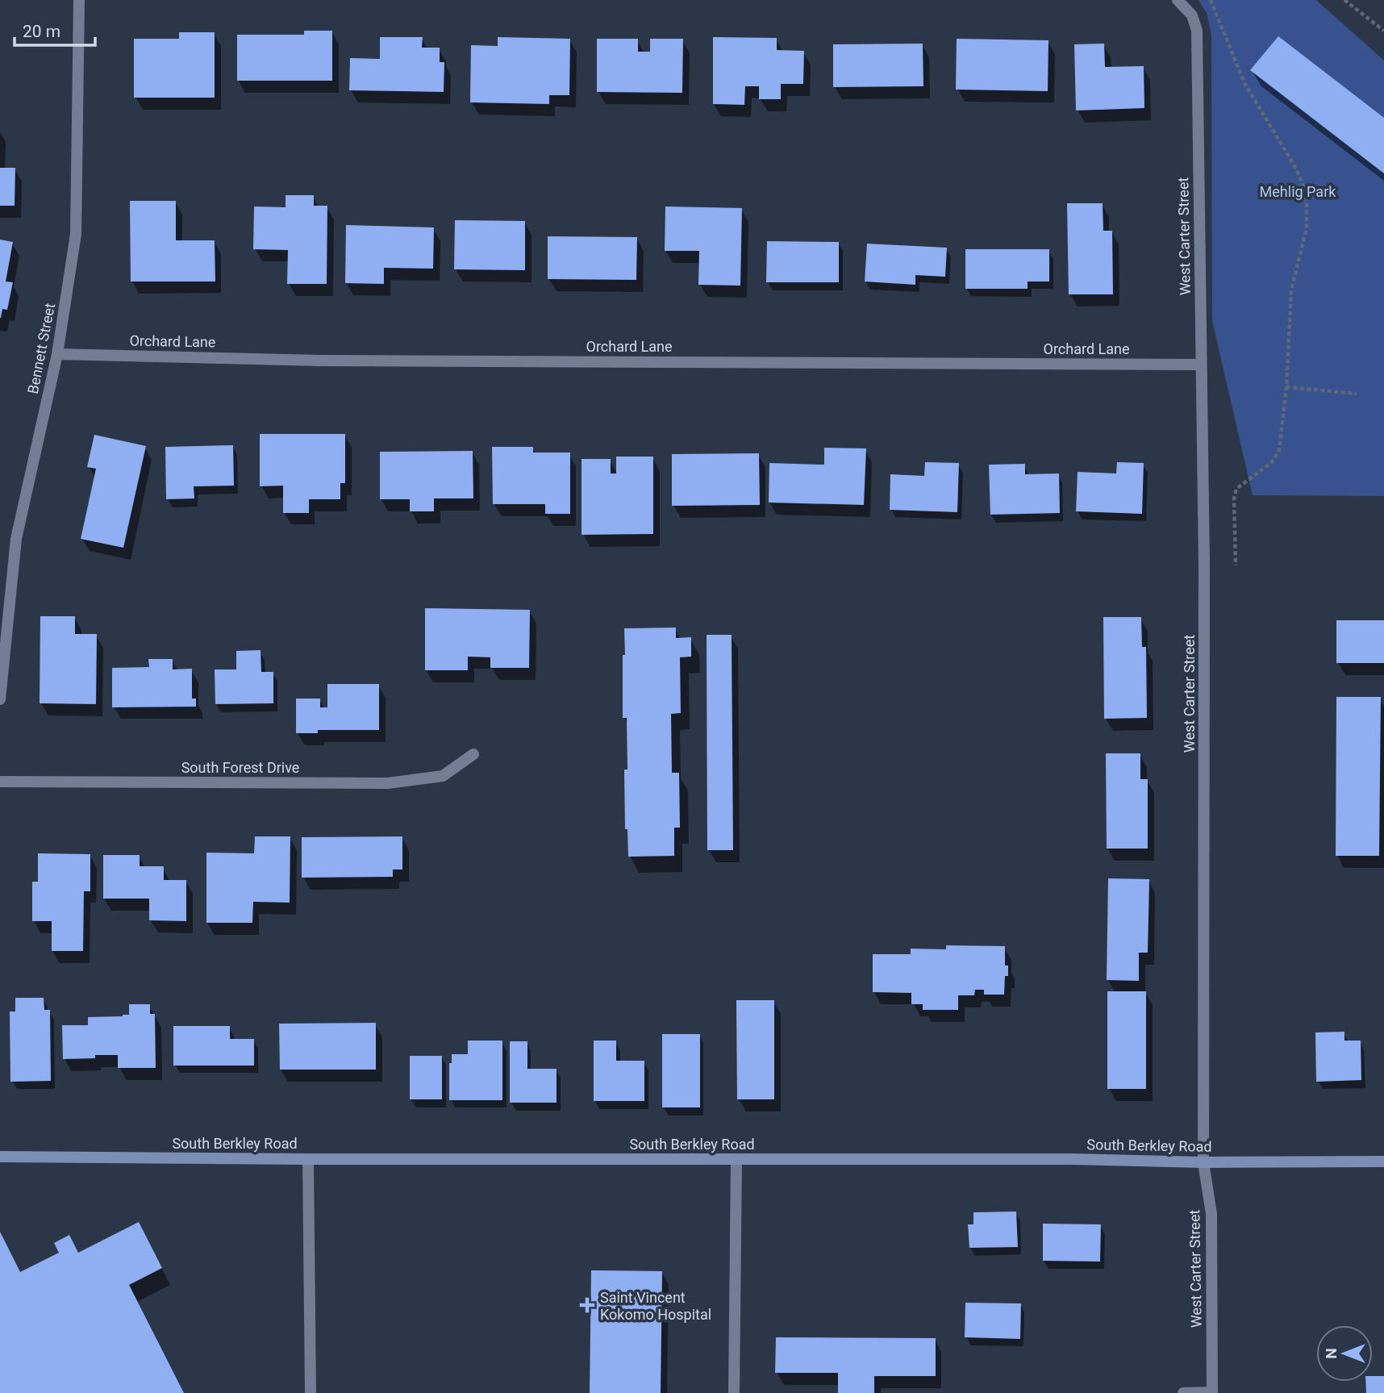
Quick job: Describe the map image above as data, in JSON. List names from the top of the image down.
{
  "streets": {
    "street": [
      "West Carter Street",
      "Orchard Lane",
      "Bennett Street",
      "South Forest Drive",
      "South Berkley Road"
    ]
  },
  "crossings": [
    ["West Carter Street", "Orchard Lane"],
    ["West Carter Street", "South Berkley Road"],
    ["Orchard Lane", "Bennett Street"]
  ],
  "parks": ["Mehlig Park"],
  "places": {
    "health": ["Saint Vincent Kokomo Hospital"]
  },
  "scale_bar": "20 m",
  "north": "left"
}
